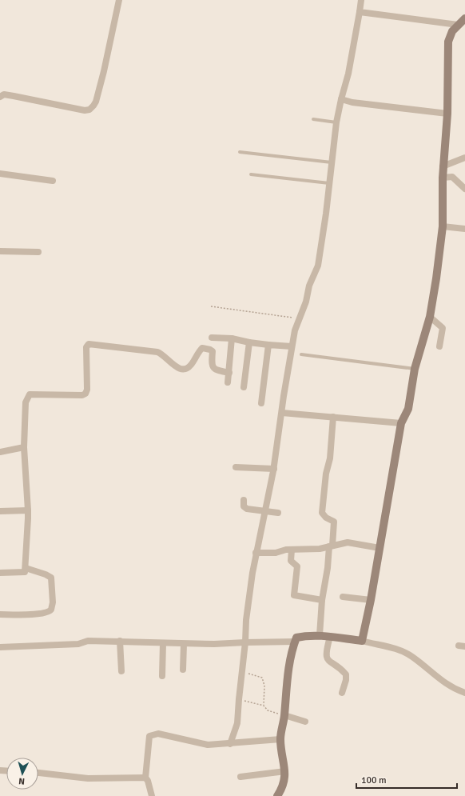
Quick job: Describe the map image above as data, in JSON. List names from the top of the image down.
{
  "scale_bar": "100 m",
  "north": "bottom"
}
